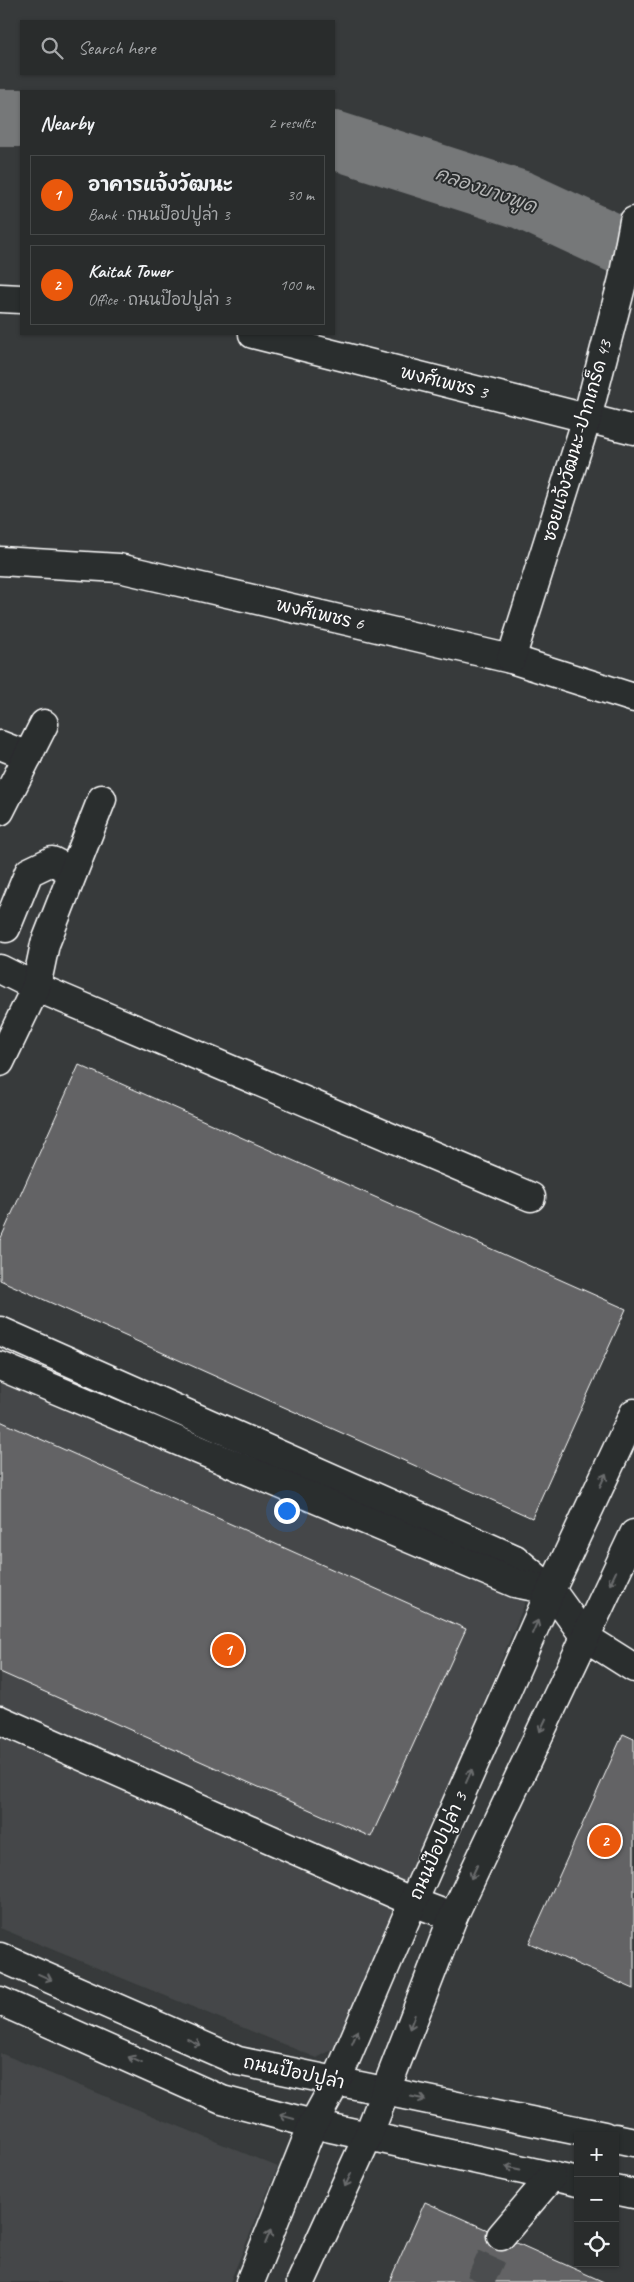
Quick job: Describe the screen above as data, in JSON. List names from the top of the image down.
{
  "streets": {
    "street": [
      "พงศ์เพชร 3",
      "ซอยแจ้งวัฒนะ-ปากเกร็ด 43",
      "พงศ์เพชร 6",
      "ถนนป๊อปปูล่า 3",
      "ถนนป๊อปปูล่า"
    ]
  },
  "crossings": [
    ["พงศ์เพชร 3", "ซอยแจ้งวัฒนะ-ปากเกร็ด 43"],
    ["ซอยแจ้งวัฒนะ-ปากเกร็ด 43", "พงศ์เพชร 6"],
    ["ถนนป๊อปปูล่า 3", "ถนนป๊อปปูล่า"]
  ],
  "water": ["คลองบางพูด"],
  "page": {
    "search": "Search here",
    "heading": ["Nearby", "2 results"],
    "list": [
      {
        "mark": "1",
        "name": "อาคารแจ้งวัฒนะ",
        "note": "Bank · ถนนป๊อปปูล่า 3",
        "value": "30 m"
      },
      {
        "mark": "2",
        "name": "Kaitak Tower",
        "note": "Office · ถนนป๊อปปูล่า 3",
        "value": "100 m"
      }
    ],
    "pins": ["1", "2"],
    "map_buttons": ["+", "−"]
  }
}
